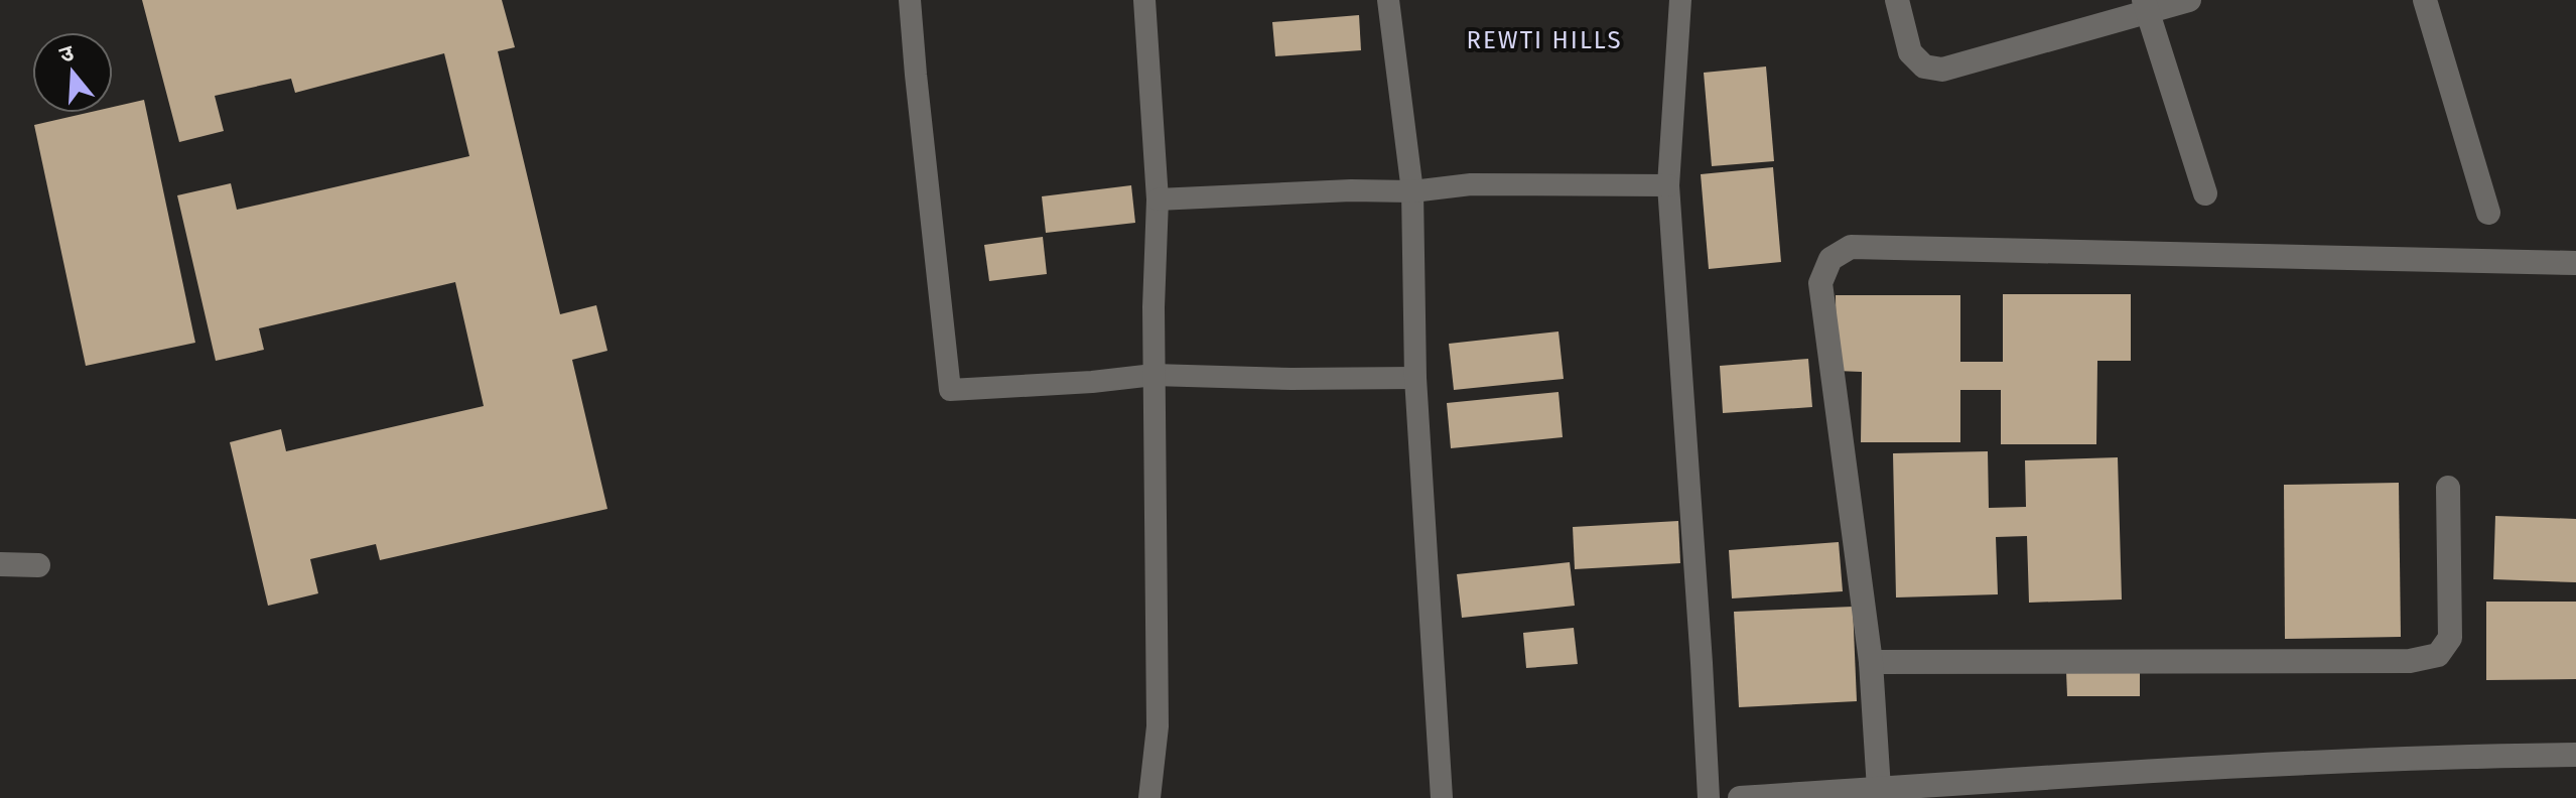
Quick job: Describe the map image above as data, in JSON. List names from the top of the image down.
{
  "districts": ["REWTI HILLS"],
  "north": "top"
}
